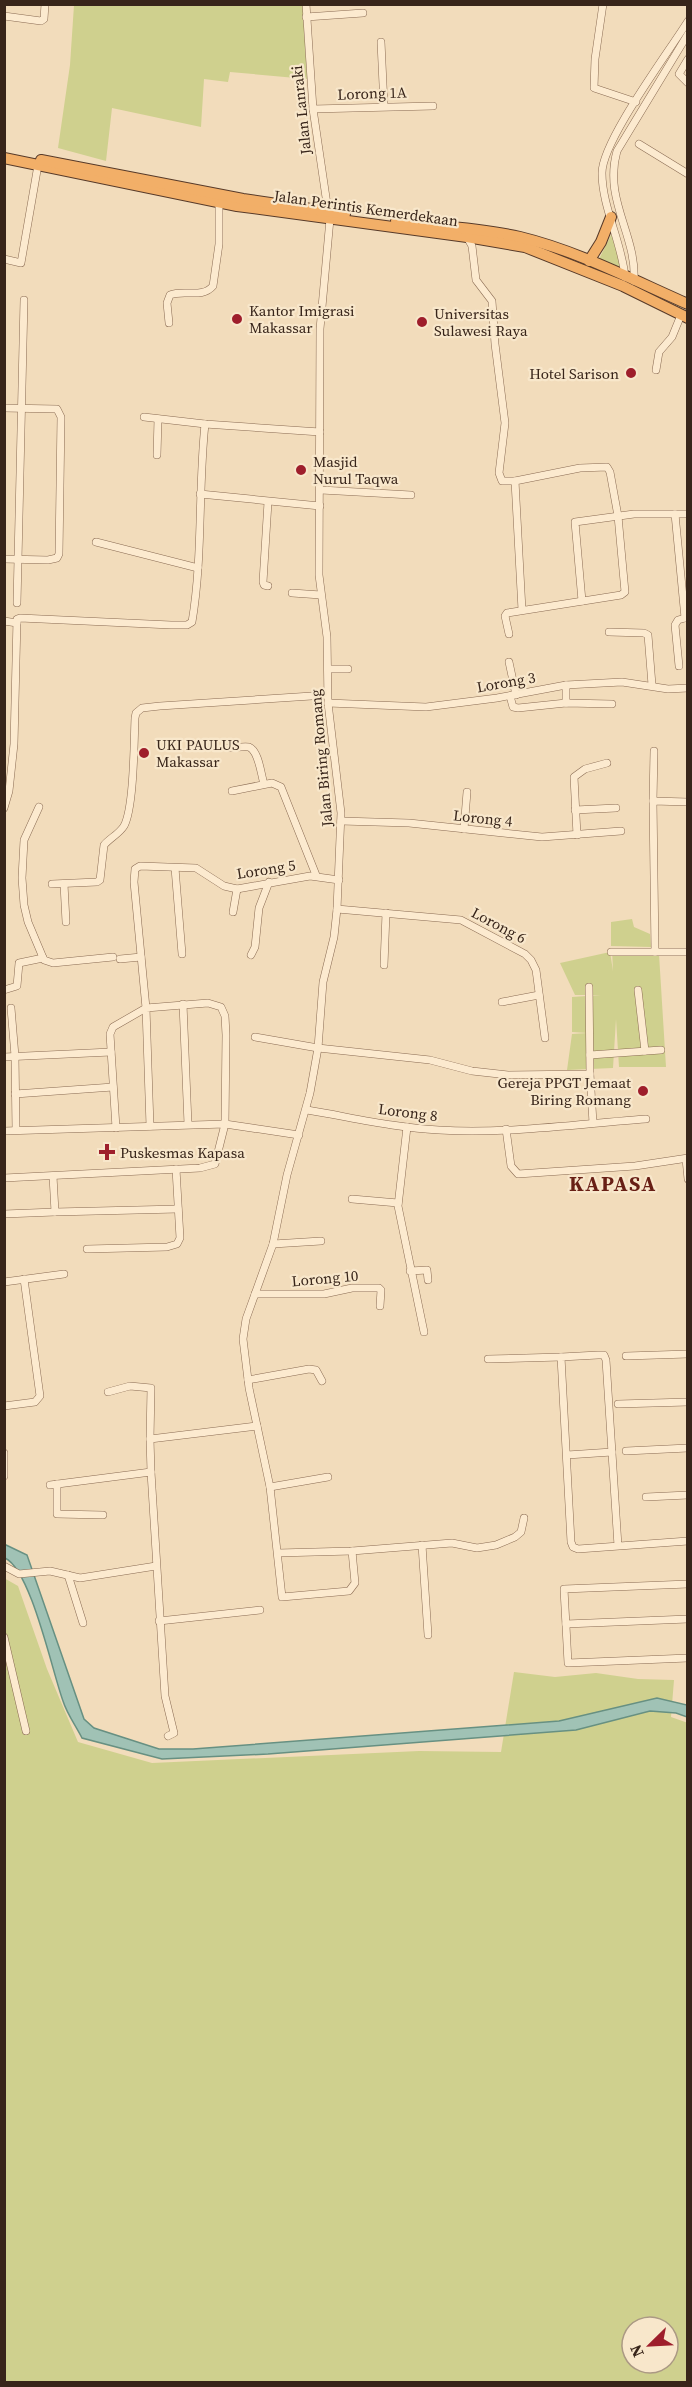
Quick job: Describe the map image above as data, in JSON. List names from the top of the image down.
{
  "streets": {
    "highway": ["Jalan Perintis Kemerdekaan"],
    "street": [
      "Lorong 1A",
      "Jalan Lanraki",
      "Lorong 3",
      "Jalan Biring Romang",
      "Lorong 4",
      "Lorong 5",
      "Lorong 6",
      "Lorong 8",
      "Lorong 10"
    ]
  },
  "crossings": [
    ["Lorong 1A", "Jalan Lanraki"],
    ["Jalan Lanraki", "Jalan Perintis Kemerdekaan"],
    ["Jalan Lanraki", "Jalan Biring Romang"],
    ["Jalan Perintis Kemerdekaan", "Jalan Biring Romang"],
    ["Lorong 3", "Jalan Biring Romang"],
    ["Jalan Biring Romang", "Lorong 4"],
    ["Jalan Biring Romang", "Lorong 5"],
    ["Jalan Biring Romang", "Lorong 6"],
    ["Jalan Biring Romang", "Lorong 8"],
    ["Jalan Biring Romang", "Lorong 10"]
  ],
  "districts": ["KAPASA"],
  "places": {
    "other": [
      "Kantor Imigrasi Makassar",
      "Universitas Sulawesi Raya",
      "Hotel Sarison",
      "Masjid Nurul Taqwa",
      "UKI PAULUS Makassar",
      "Gereja PPGT Jemaat Biring Romang"
    ],
    "health": ["Puskesmas Kapasa"]
  },
  "north": "bottom left"
}
